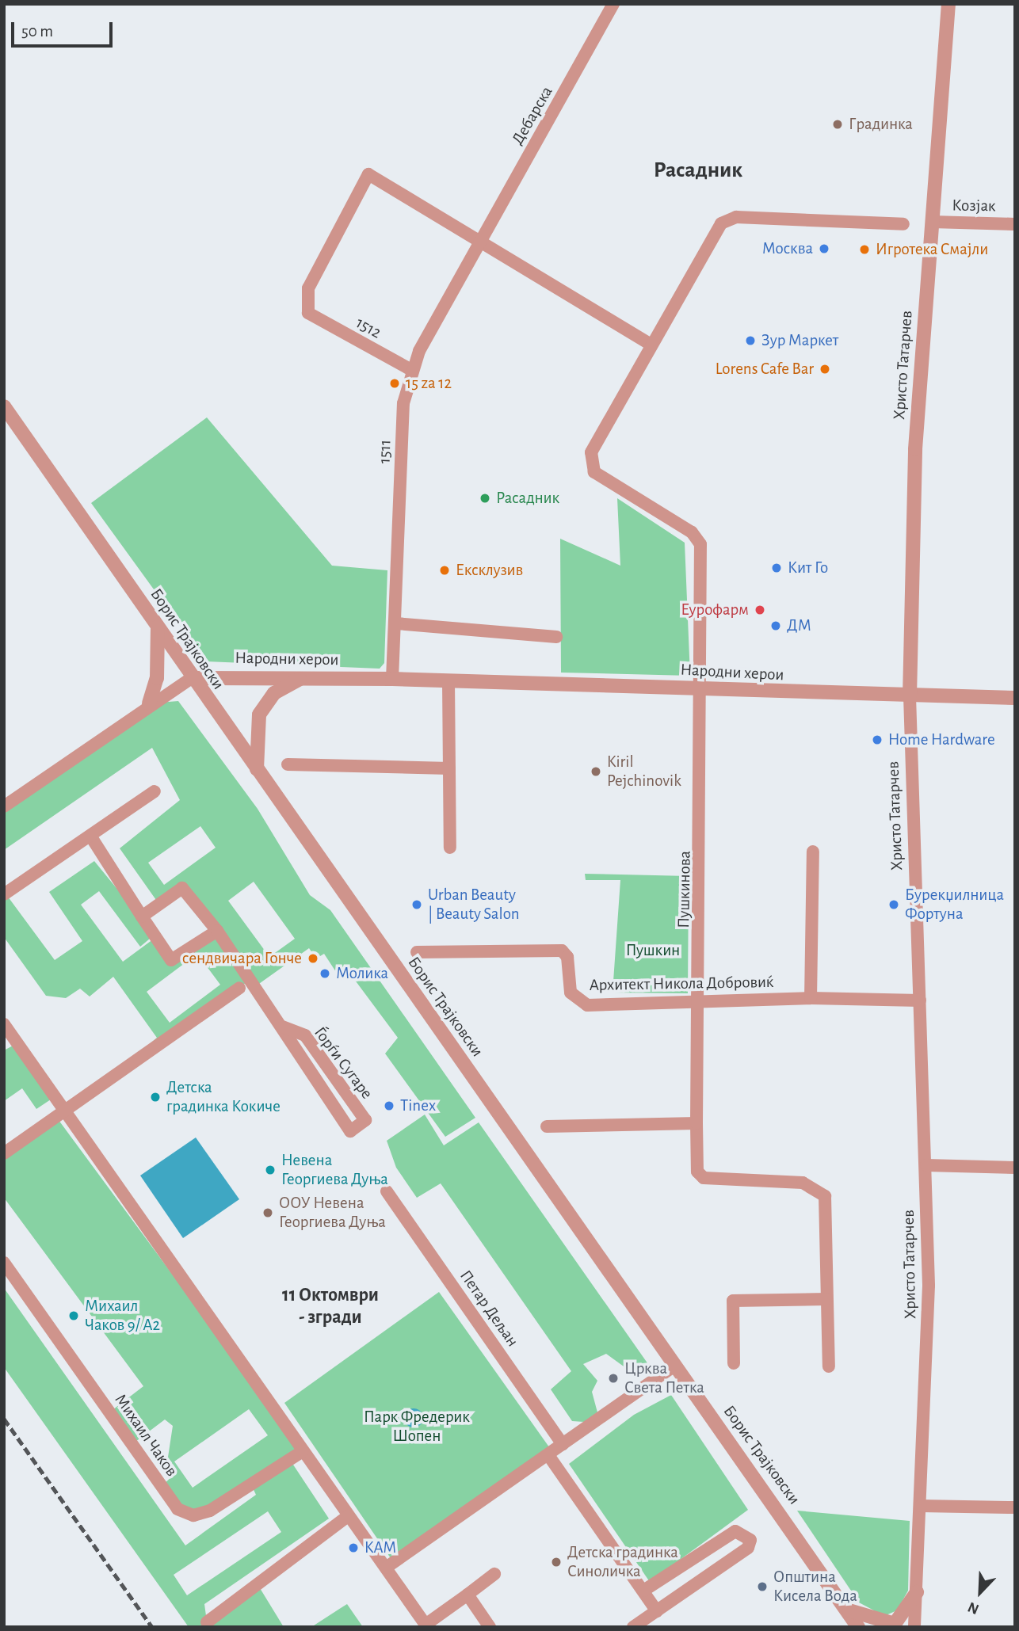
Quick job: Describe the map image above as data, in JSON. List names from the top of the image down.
{
  "streets": {
    "street": [
      "Дебарска",
      "Козјак",
      "1512",
      "Христо Татарчев",
      "1511",
      "Борис Трајковски",
      "Народни херои",
      "Пушкинова",
      "Архитект Никола Добровиќ",
      "Ѓорѓи Сугаре",
      "Петар Дељан",
      "Михаил Чаков"
    ]
  },
  "crossings": [
    ["Дебарска", "1512"],
    ["Дебарска", "1511"],
    ["Козјак", "Христо Татарчев"],
    ["1512", "1511"],
    ["Христо Татарчев", "Народни херои"],
    ["Христо Татарчев", "Архитект Никола Добровиќ"],
    ["1511", "Народни херои"],
    ["Борис Трајковски", "Народни херои"],
    ["Народни херои", "Пушкинова"],
    ["Пушкинова", "Архитект Никола Добровиќ"]
  ],
  "districts": ["Расадник", "11 Октомври - згради"],
  "parks": ["Пушкин", "Парк Фредерик Шопен"],
  "places": [
    "Градинка",
    "Москва",
    "Игротека Смајли",
    "Зур Маркет",
    "Lorens Cafe Bar",
    "15 za 12",
    "Расадник",
    "Кит Го",
    "Ексклузив",
    "Еурофарм",
    "ДМ",
    "Home Hardware",
    "Kiril Pejchinovik",
    "Urban Beauty | Beauty Salon",
    "Бурекџилница Фортуна",
    "сендвичара Гонче",
    "Молика",
    "Детска градинка Кокиче",
    "Tinex",
    "Невена Георгиева Дуња",
    "ООУ Невена Георгиева Дуња",
    "Михаил Чаков 9/ А2",
    "Црква Света Петка",
    "KAM",
    "Детска градинка Синоличка",
    "Општина Кисела Вода"
  ],
  "scale_bar": "50 m",
  "north": "bottom left"
}
